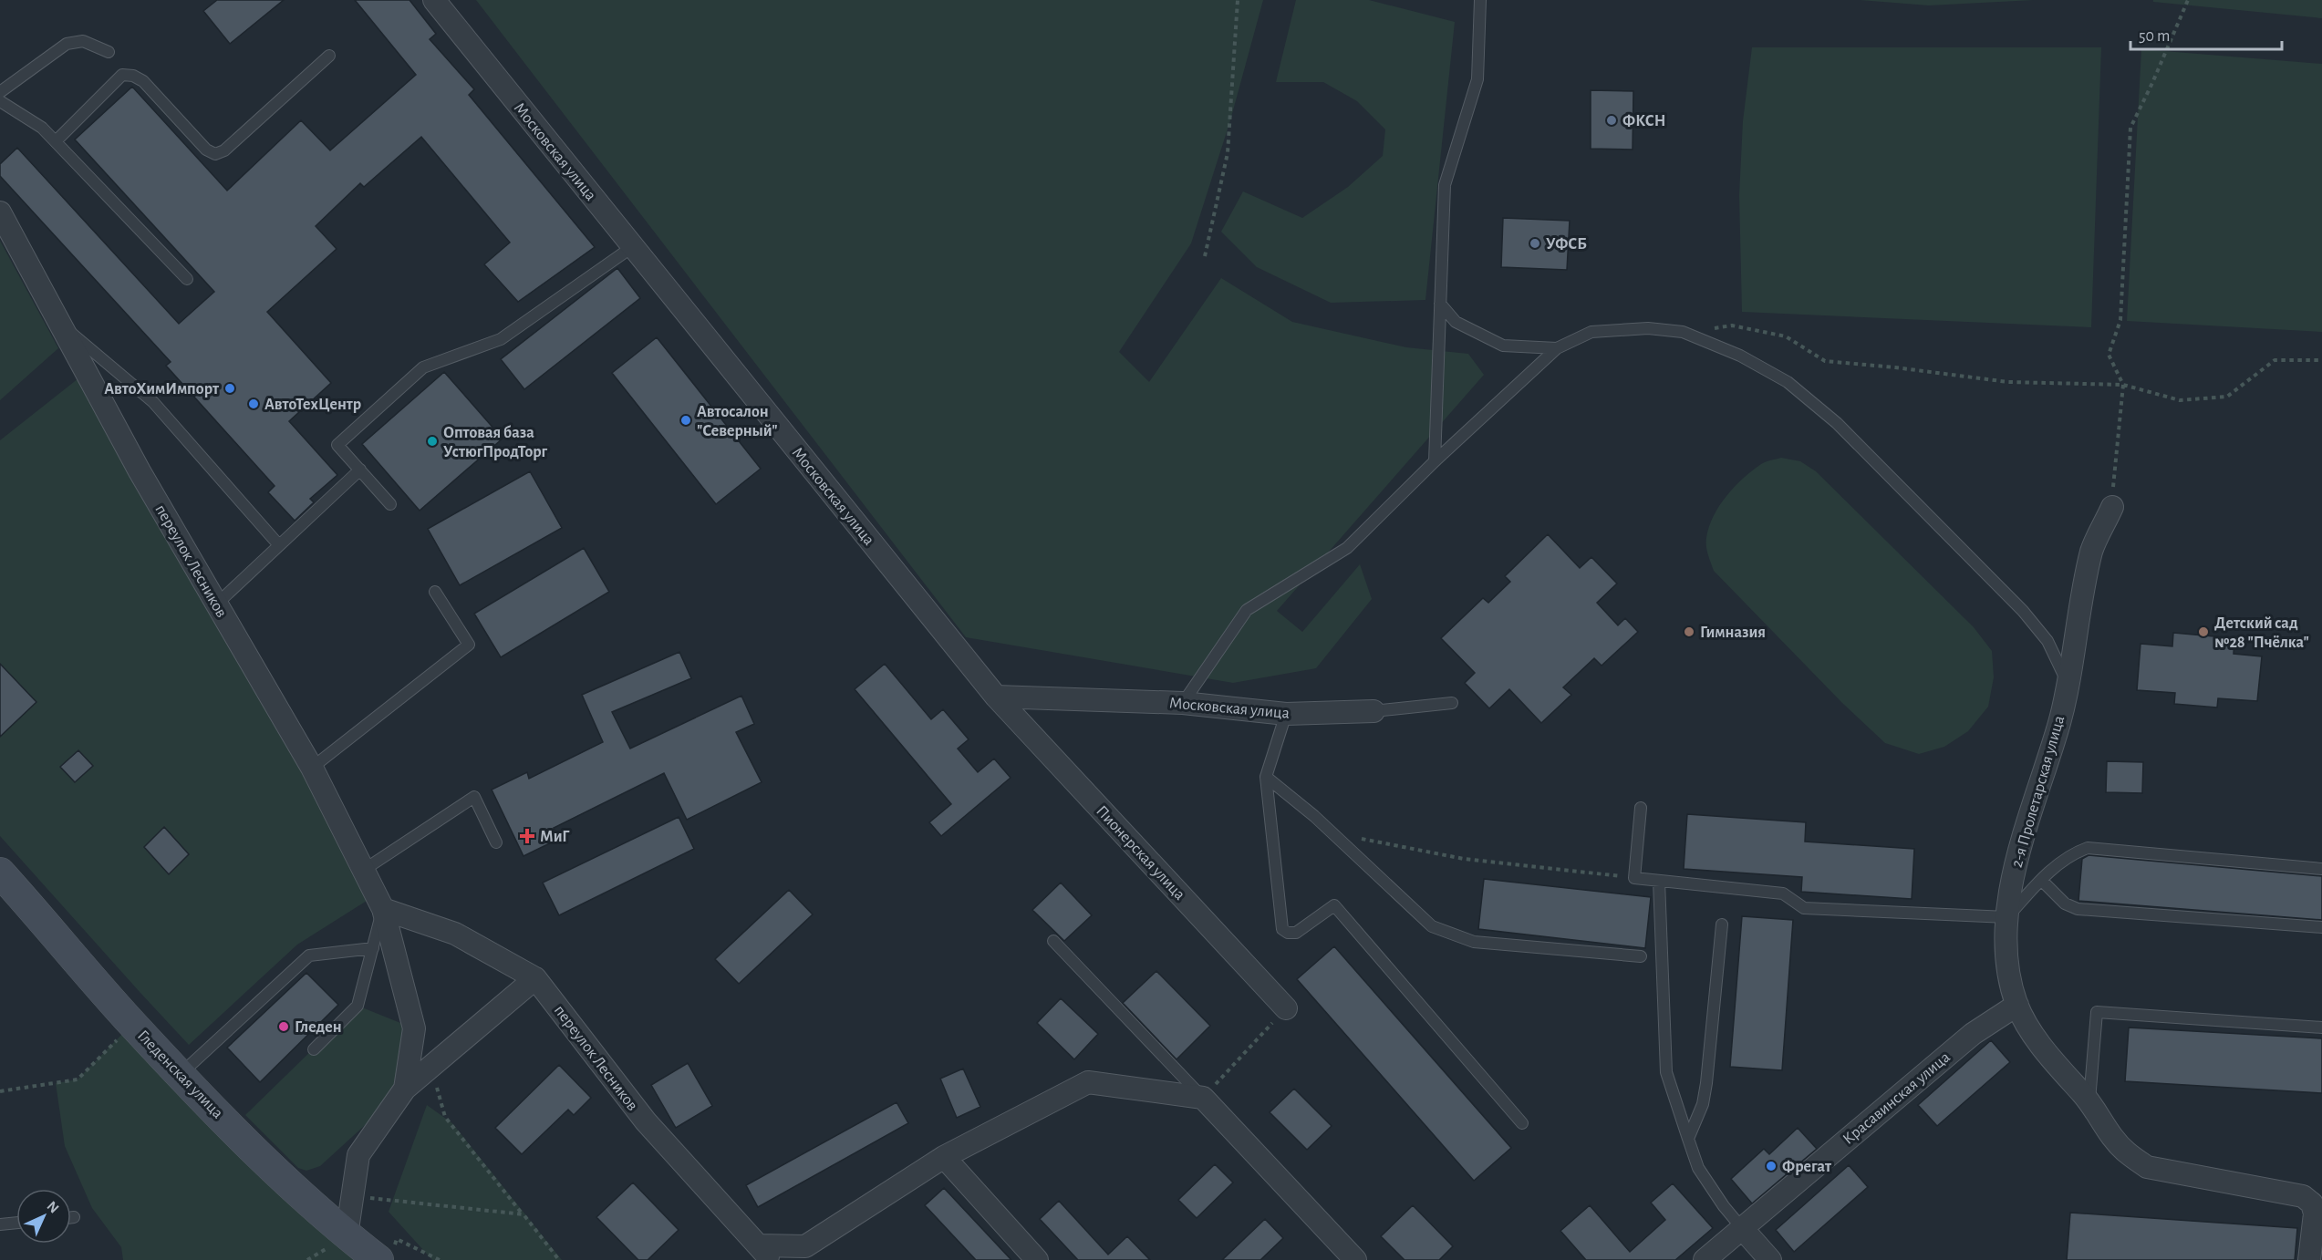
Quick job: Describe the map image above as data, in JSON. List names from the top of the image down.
{
  "streets": {
    "main road": ["Гледенская улица"],
    "street": [
      "Московская улица",
      "переулок Лесников",
      "2-я Пролетарская улица",
      "Пионерская улица",
      "Красавинская улица"
    ]
  },
  "crossings": [
    ["Московская улица", "Пионерская улица"],
    ["переулок Лесников", "Гледенская улица"],
    ["2-я Пролетарская улица", "Красавинская улица"]
  ],
  "places": {
    "other": [
      "ФКСН",
      "УФСБ",
      "АвтоХимИмпорт",
      "АвтоТехЦентр",
      "Автосалон \"Северный\"",
      "Оптовая база УстюгПродТорг",
      "Гимназия",
      "Детский сад №28 \"Пчёлка\"",
      "Гледен",
      "Фрегат"
    ],
    "health": ["МиГ"]
  },
  "scale_bar": "50 m",
  "north": "top right"
}
